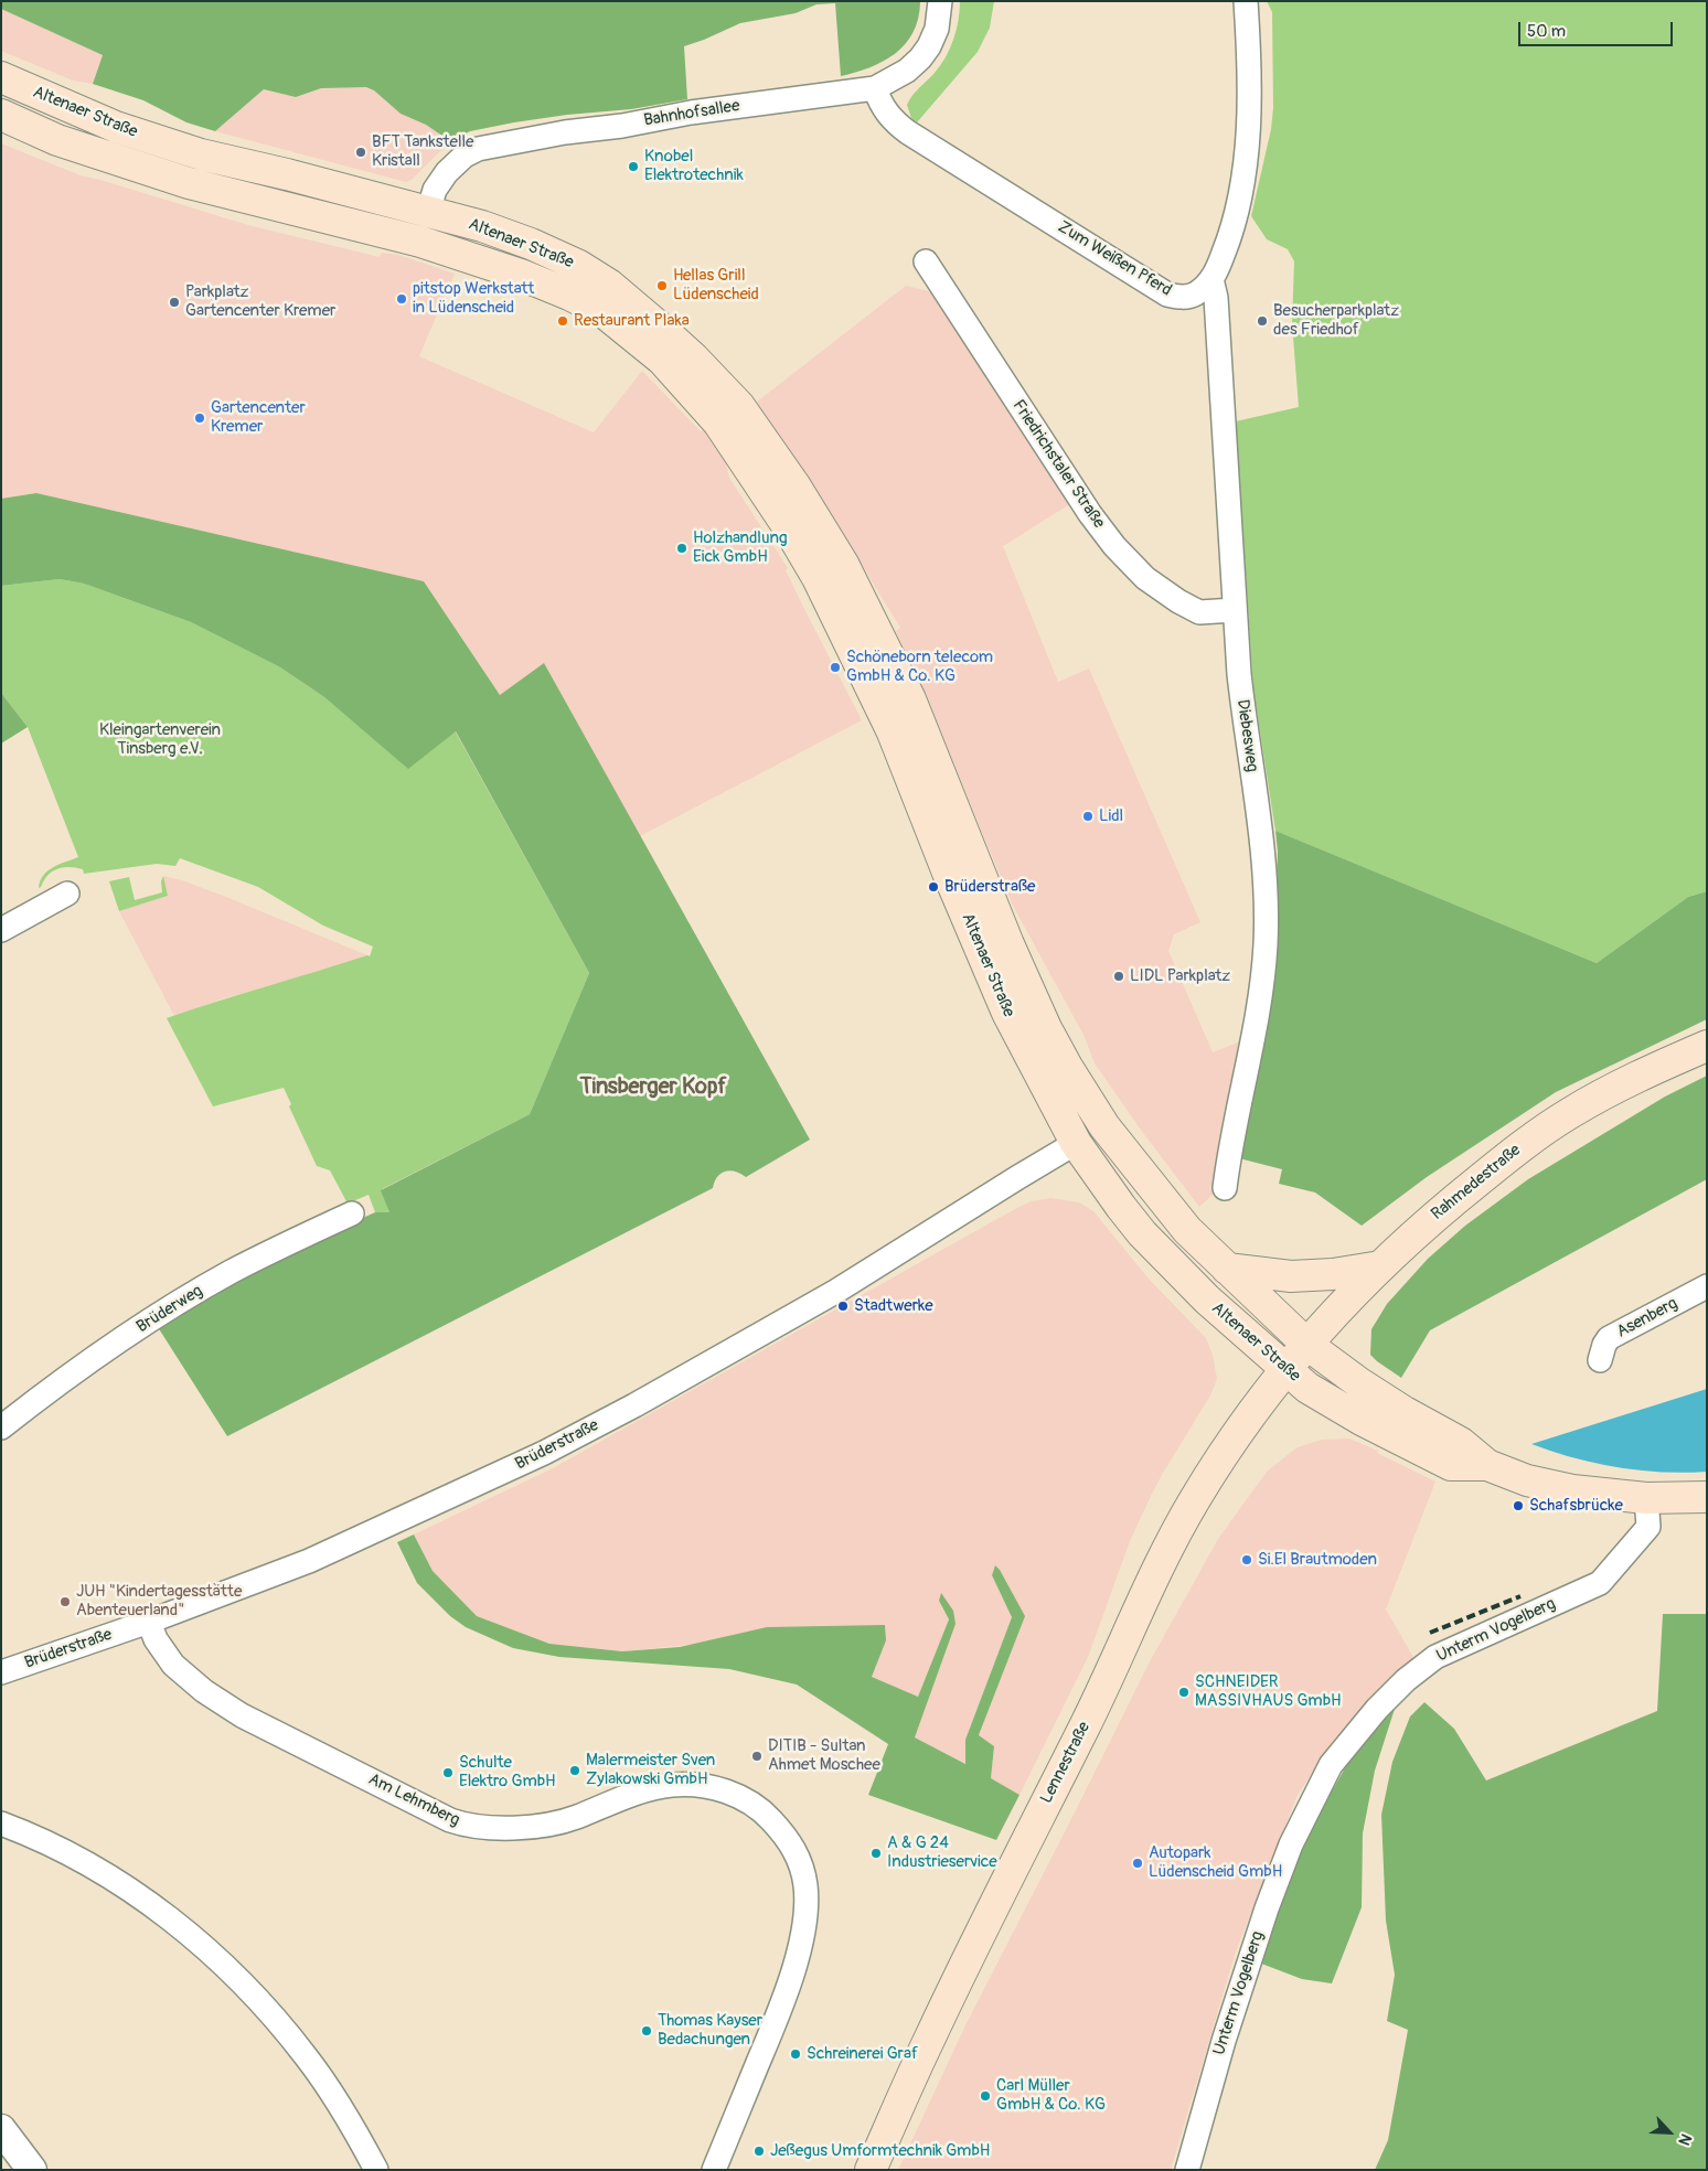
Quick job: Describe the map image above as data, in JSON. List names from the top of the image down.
{
  "streets": {
    "main road": ["Altenaer Straße", "Rahmedestraße", "Lennestraße"],
    "street": [
      "Bahnhofsallee",
      "Zum Weißen Pferd",
      "Friedrichstaler Straße",
      "Diebesweg",
      "Brüderweg",
      "Asenberg",
      "Brüderstraße",
      "Unterm Vogelberg",
      "Am Lehmberg"
    ]
  },
  "crossings": [
    ["Altenaer Straße", "Bahnhofsallee"],
    ["Altenaer Straße", "Rahmedestraße"],
    ["Altenaer Straße", "Brüderstraße"],
    ["Altenaer Straße", "Unterm Vogelberg"],
    ["Altenaer Straße", "Lennestraße"],
    ["Bahnhofsallee", "Zum Weißen Pferd"],
    ["Zum Weißen Pferd", "Diebesweg"],
    ["Friedrichstaler Straße", "Diebesweg"],
    ["Rahmedestraße", "Lennestraße"],
    ["Brüderstraße", "Am Lehmberg"]
  ],
  "districts": ["Tinsberger Kopf"],
  "parks": ["Kleingartenverein Tinsberg e.V."],
  "places": [
    "BFT Tankstelle Kristall",
    "Knobel Elektrotechnik",
    "Hellas Grill Lüdenscheid",
    "pitstop Werkstatt in Lüdenscheid",
    "Parkplatz Gartencenter Kremer",
    "Restaurant Plaka",
    "Besucherparkplatz des Friedhof",
    "Gartencenter Kremer",
    "Holzhandlung Eick GmbH",
    "Schöneborn telecom GmbH & Co. KG",
    "Lidl",
    "Brüderstraße",
    "LIDL Parkplatz",
    "Stadtwerke",
    "Schafsbrücke",
    "Si.El Brautmoden",
    "JUH \"Kindertagesstätte Abenteuerland\"",
    "SCHNEIDER MASSIVHAUS GmbH",
    "DITIB - Sultan Ahmet Moschee",
    "Malermeister Sven Zylakowski GmbH",
    "Schulte Elektro GmbH",
    "A & G 24 Industrieservice",
    "Autopark Lüdenscheid GmbH",
    "Thomas Kayser Bedachungen",
    "Schreinerei Graf",
    "Carl Müller GmbH & Co. KG",
    "Jeßegus Umformtechnik GmbH"
  ],
  "scale_bar": "50 m",
  "north": "bottom right"
}
